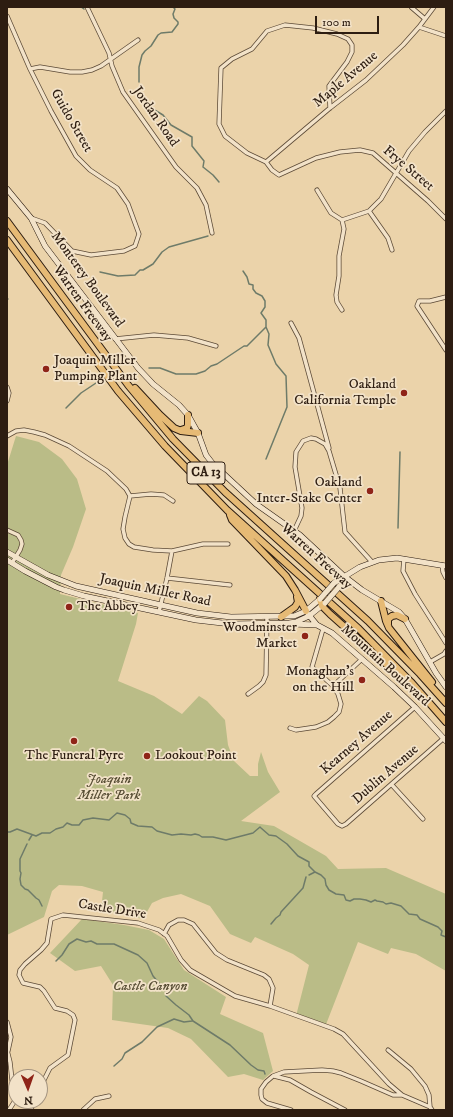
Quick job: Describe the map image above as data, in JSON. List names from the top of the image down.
{
  "streets": {
    "highway": ["Warren Freeway", "CA 13"],
    "main road": ["Monterey Boulevard", "Joaquin Miller Road", "Mountain Boulevard"],
    "street": [
      "Maple Avenue",
      "Jordan Road",
      "Guido Street",
      "Frye Street",
      "Kearney Avenue",
      "Dublin Avenue",
      "Castle Drive"
    ]
  },
  "crossings": [
    ["Maple Avenue", "Frye Street"],
    ["Guido Street", "Monterey Boulevard"],
    ["Joaquin Miller Road", "Mountain Boulevard"],
    ["Mountain Boulevard", "Kearney Avenue"],
    ["Mountain Boulevard", "Dublin Avenue"],
    ["Kearney Avenue", "Dublin Avenue"]
  ],
  "parks": ["Joaquin Miller Park", "Castle Canyon"],
  "places": [
    "Joaquin Miller Pumping Plant",
    "Oakland California Temple",
    "Oakland Inter-Stake Center",
    "The Abbey",
    "Woodminster Market",
    "Monaghan's on the Hill",
    "The Funeral Pyre",
    "Lookout Point"
  ],
  "scale_bar": "100 m",
  "north": "bottom"
}
